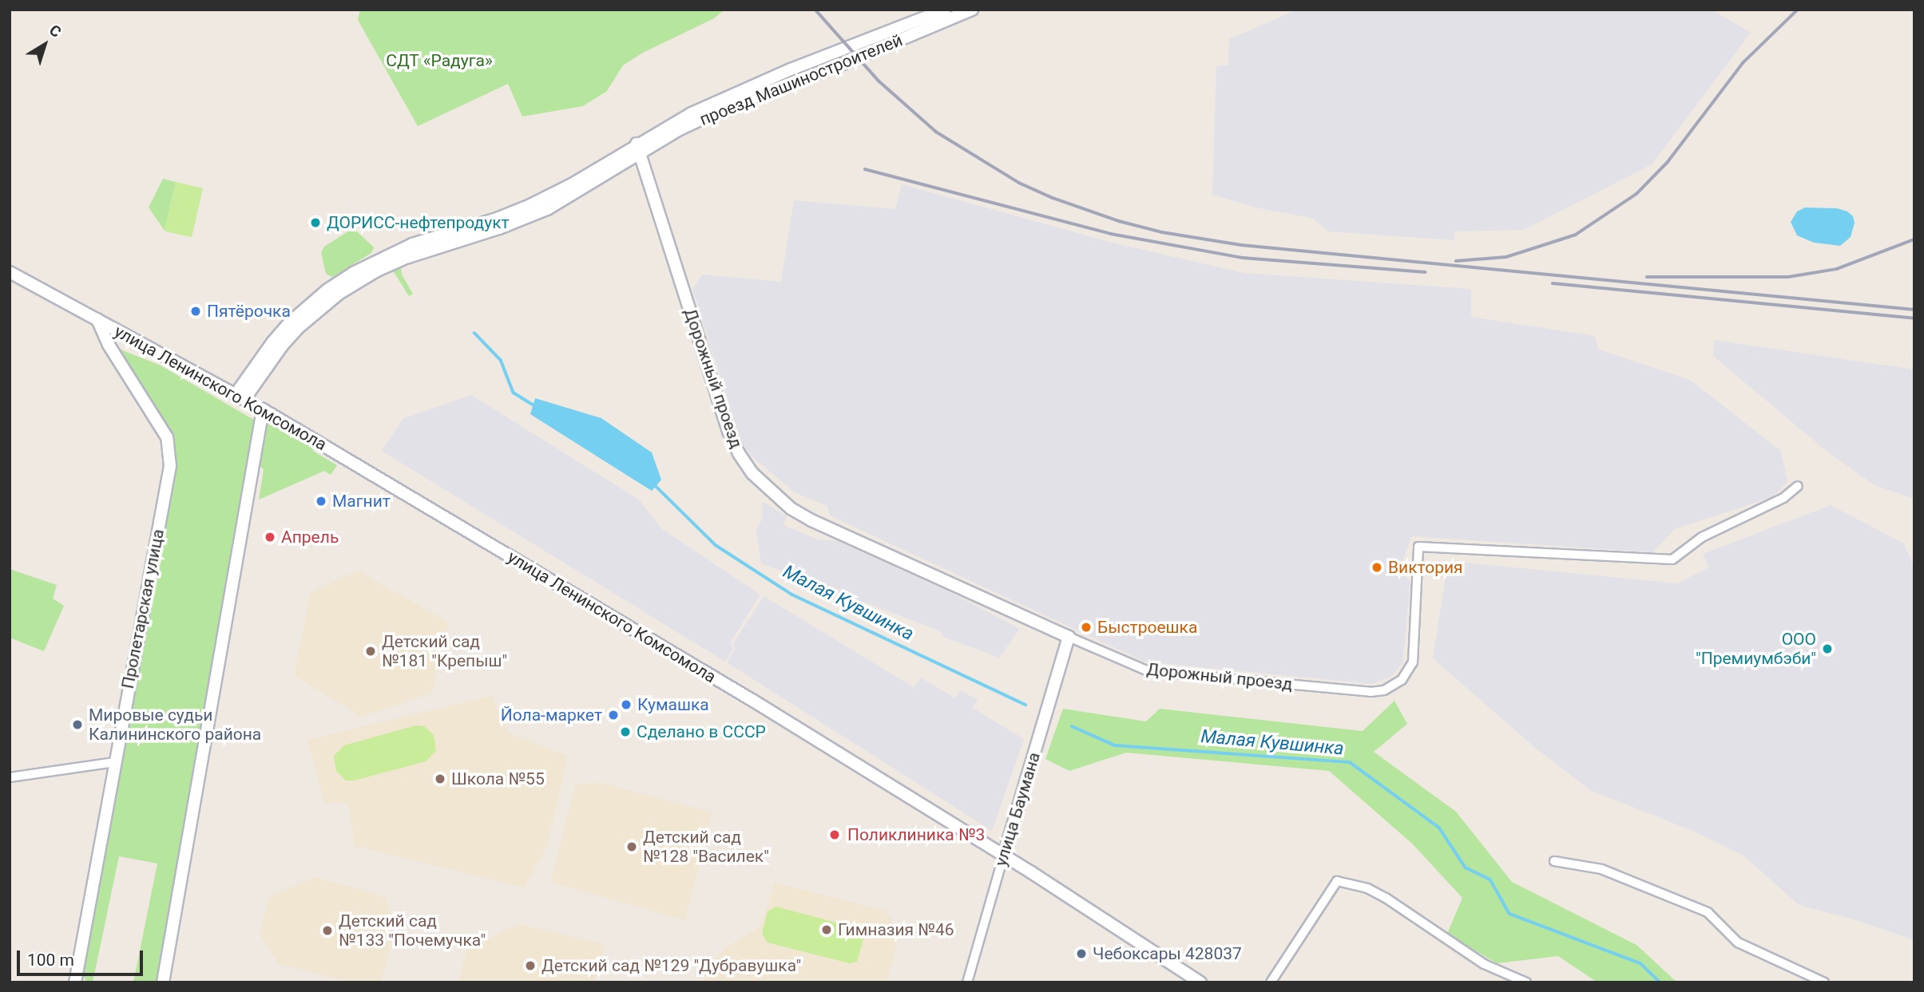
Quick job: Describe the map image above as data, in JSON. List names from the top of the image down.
{
  "streets": {
    "main road": [
      "проезд Машиностроителей",
      "Дорожный проезд",
      "улица Ленинского Комсомола",
      "Пролетарская улица",
      "улица Баумана"
    ]
  },
  "crossings": [
    ["проезд Машиностроителей", "Дорожный проезд"],
    ["проезд Машиностроителей", "улица Ленинского Комсомола"],
    ["Дорожный проезд", "улица Баумана"],
    ["улица Ленинского Комсомола", "Пролетарская улица"],
    ["улица Ленинского Комсомола", "улица Баумана"]
  ],
  "water": ["Малая Кувшинка"],
  "parks": ["СДТ «Радуга»"],
  "places": [
    "ДОРИСС-нефтепродукт",
    "Пятёрочка",
    "Магнит",
    "Апрель",
    "Виктория",
    "Быстроешка",
    "ООО \"Премиумбэби\"",
    "Детский сад №181 \"Крепыш\"",
    "Кумашка",
    "Йола-маркет",
    "Мировые судьи Калининского района",
    "Сделано в СССР",
    "Школа №55",
    "Поликлиника №3",
    "Детский сад №128 \"Василек\"",
    "Гимназия №46",
    "Детский сад №133 \"Почемучка\"",
    "Чебоксары 428037",
    "Детский сад №129 \"Дубравушка\""
  ],
  "scale_bar": "100 m",
  "north": "top right"
}
